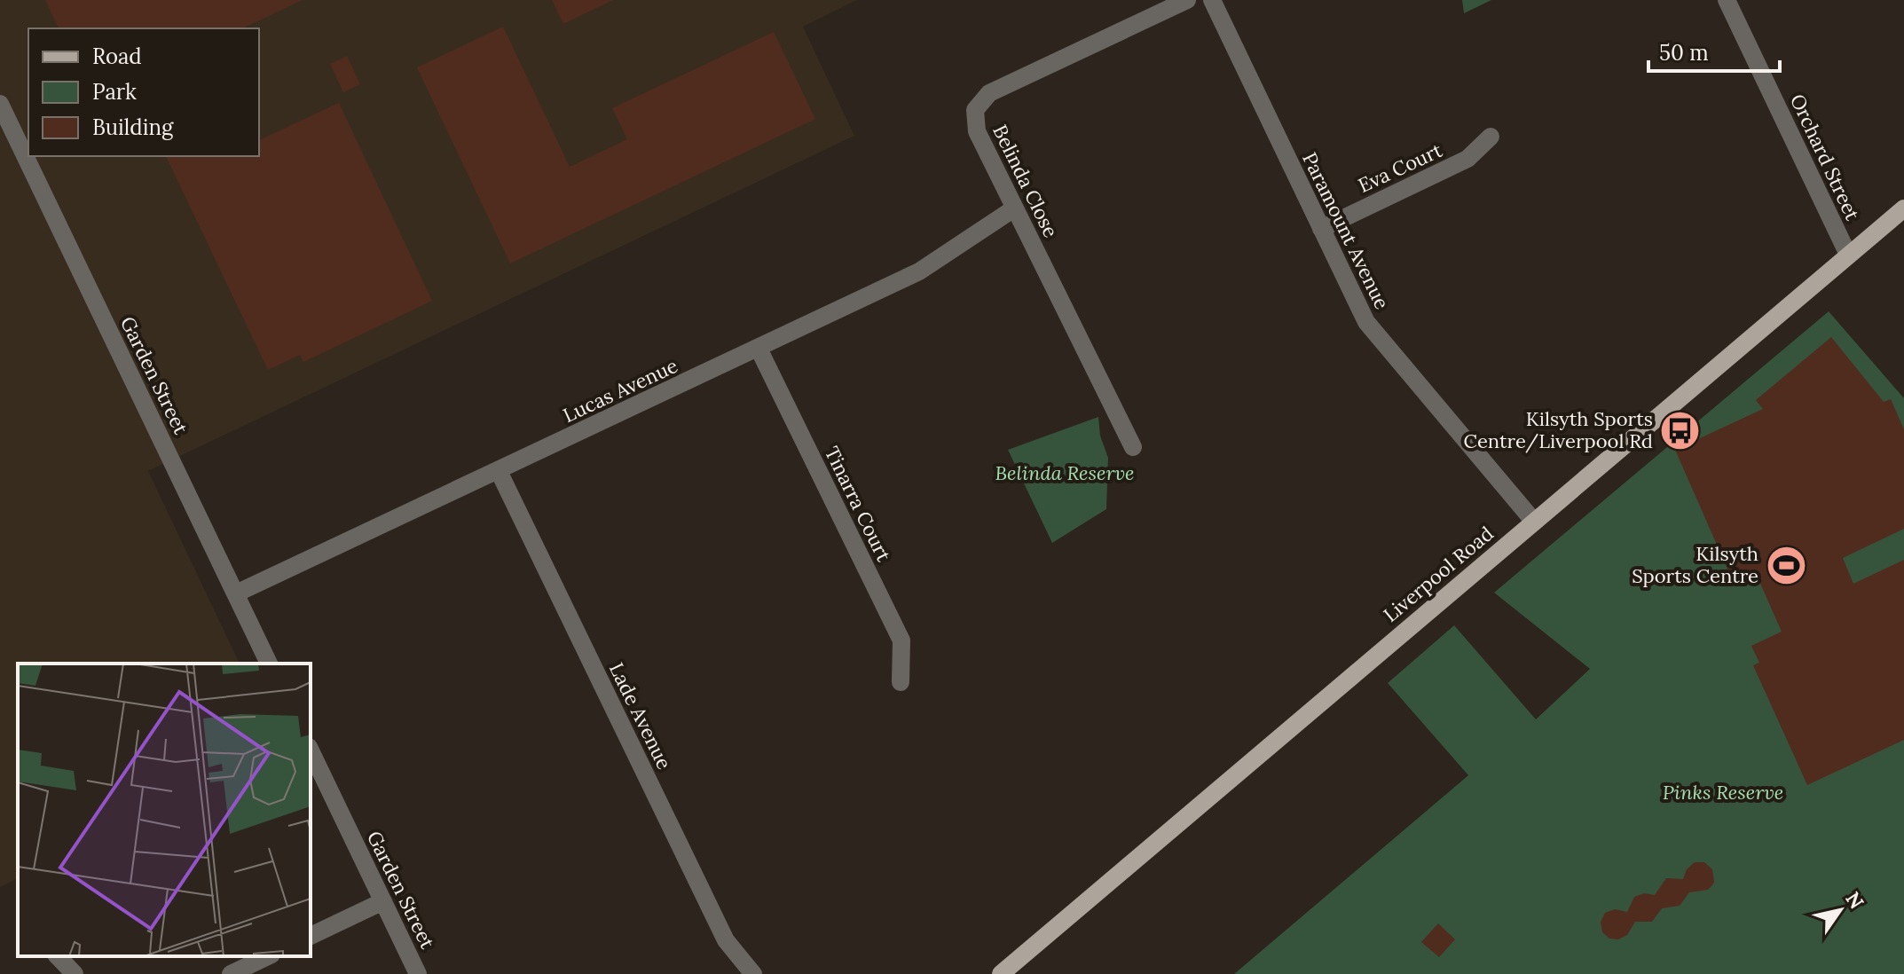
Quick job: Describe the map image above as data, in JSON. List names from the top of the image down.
{
  "streets": {
    "main road": ["Liverpool Road"],
    "street": [
      "Orchard Street",
      "Eva Court",
      "Belinda Close",
      "Paramount Avenue",
      "Garden Street",
      "Lucas Avenue",
      "Tinarra Court",
      "Lade Avenue"
    ]
  },
  "crossings": [
    ["Orchard Street", "Liverpool Road"],
    ["Eva Court", "Paramount Avenue"],
    ["Belinda Close", "Lucas Avenue"],
    ["Paramount Avenue", "Liverpool Road"],
    ["Garden Street", "Lucas Avenue"],
    ["Lucas Avenue", "Tinarra Court"],
    ["Lucas Avenue", "Lade Avenue"]
  ],
  "parks": ["Belinda Reserve", "Pinks Reserve"],
  "places": {
    "bus stop": ["Kilsyth Sports Centre/Liverpool Rd"],
    "sports": ["Kilsyth Sports Centre"]
  },
  "legend": ["Road", "Park", "Building"],
  "scale_bar": "50 m",
  "north": "top right"
}
